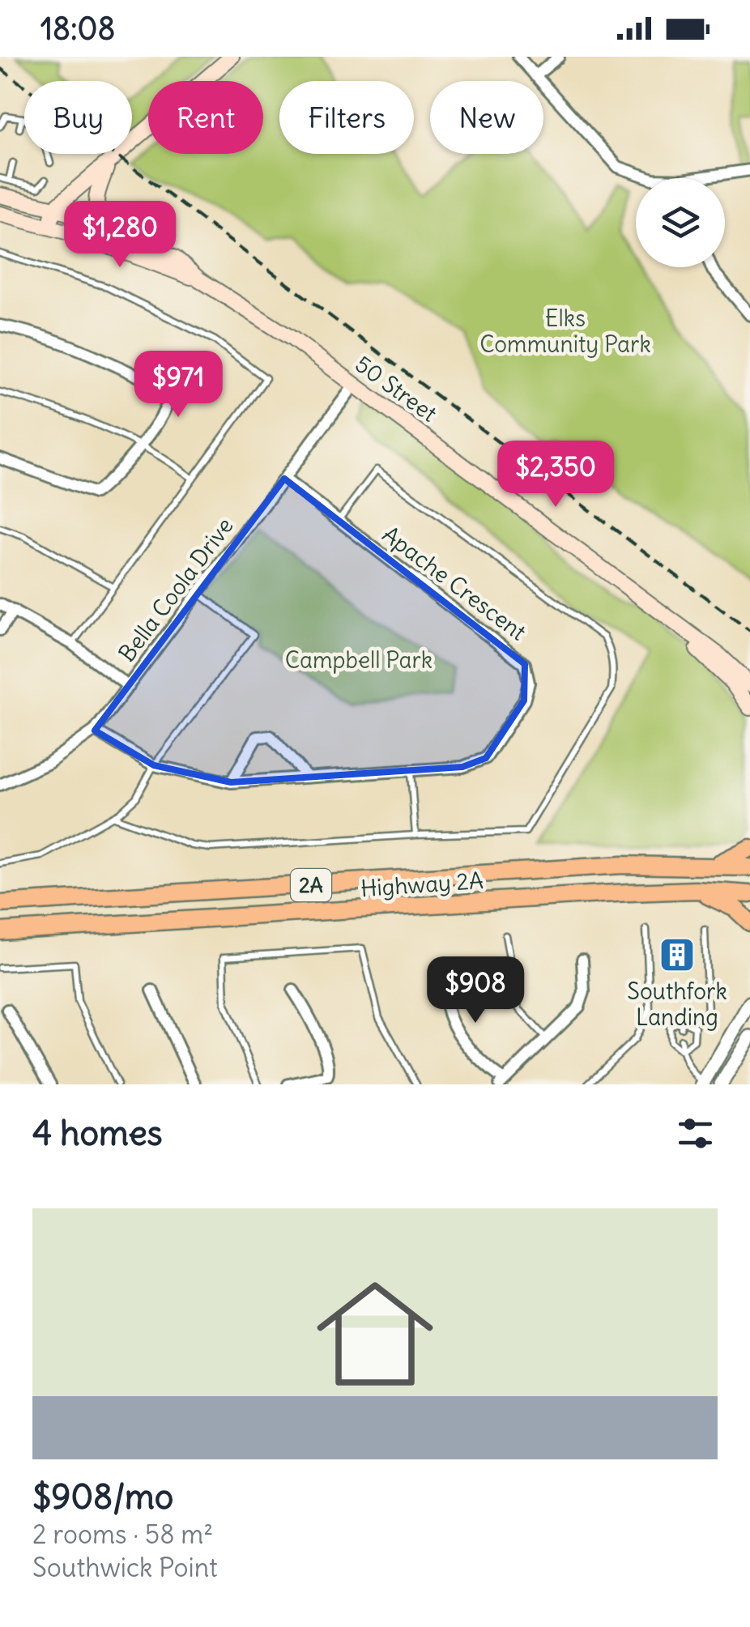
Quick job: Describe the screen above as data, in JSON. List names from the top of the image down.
{
  "streets": {
    "main road": ["50 Street", "Highway 2A", "2A"],
    "street": ["Apache Crescent", "Bella Coola Drive"]
  },
  "crossings": [
    ["50 Street", "Bella Coola Drive"],
    ["Apache Crescent", "Bella Coola Drive"]
  ],
  "parks": ["Elks Community Park", "Campbell Park"],
  "places": {
    "building": ["Southfork Landing"]
  },
  "page": {
    "status": "18:08",
    "chip": [
      "Buy",
      "Rent",
      "Filters",
      "New"
    ],
    "price": [
      "$1,280",
      "$971",
      "$2,350",
      "$908"
    ],
    "heading": "4 homes",
    "list": [
      {
        "name": "$908/mo",
        "note": "2 rooms · 58 m² · Southwick Point"
      }
    ]
  }
}
